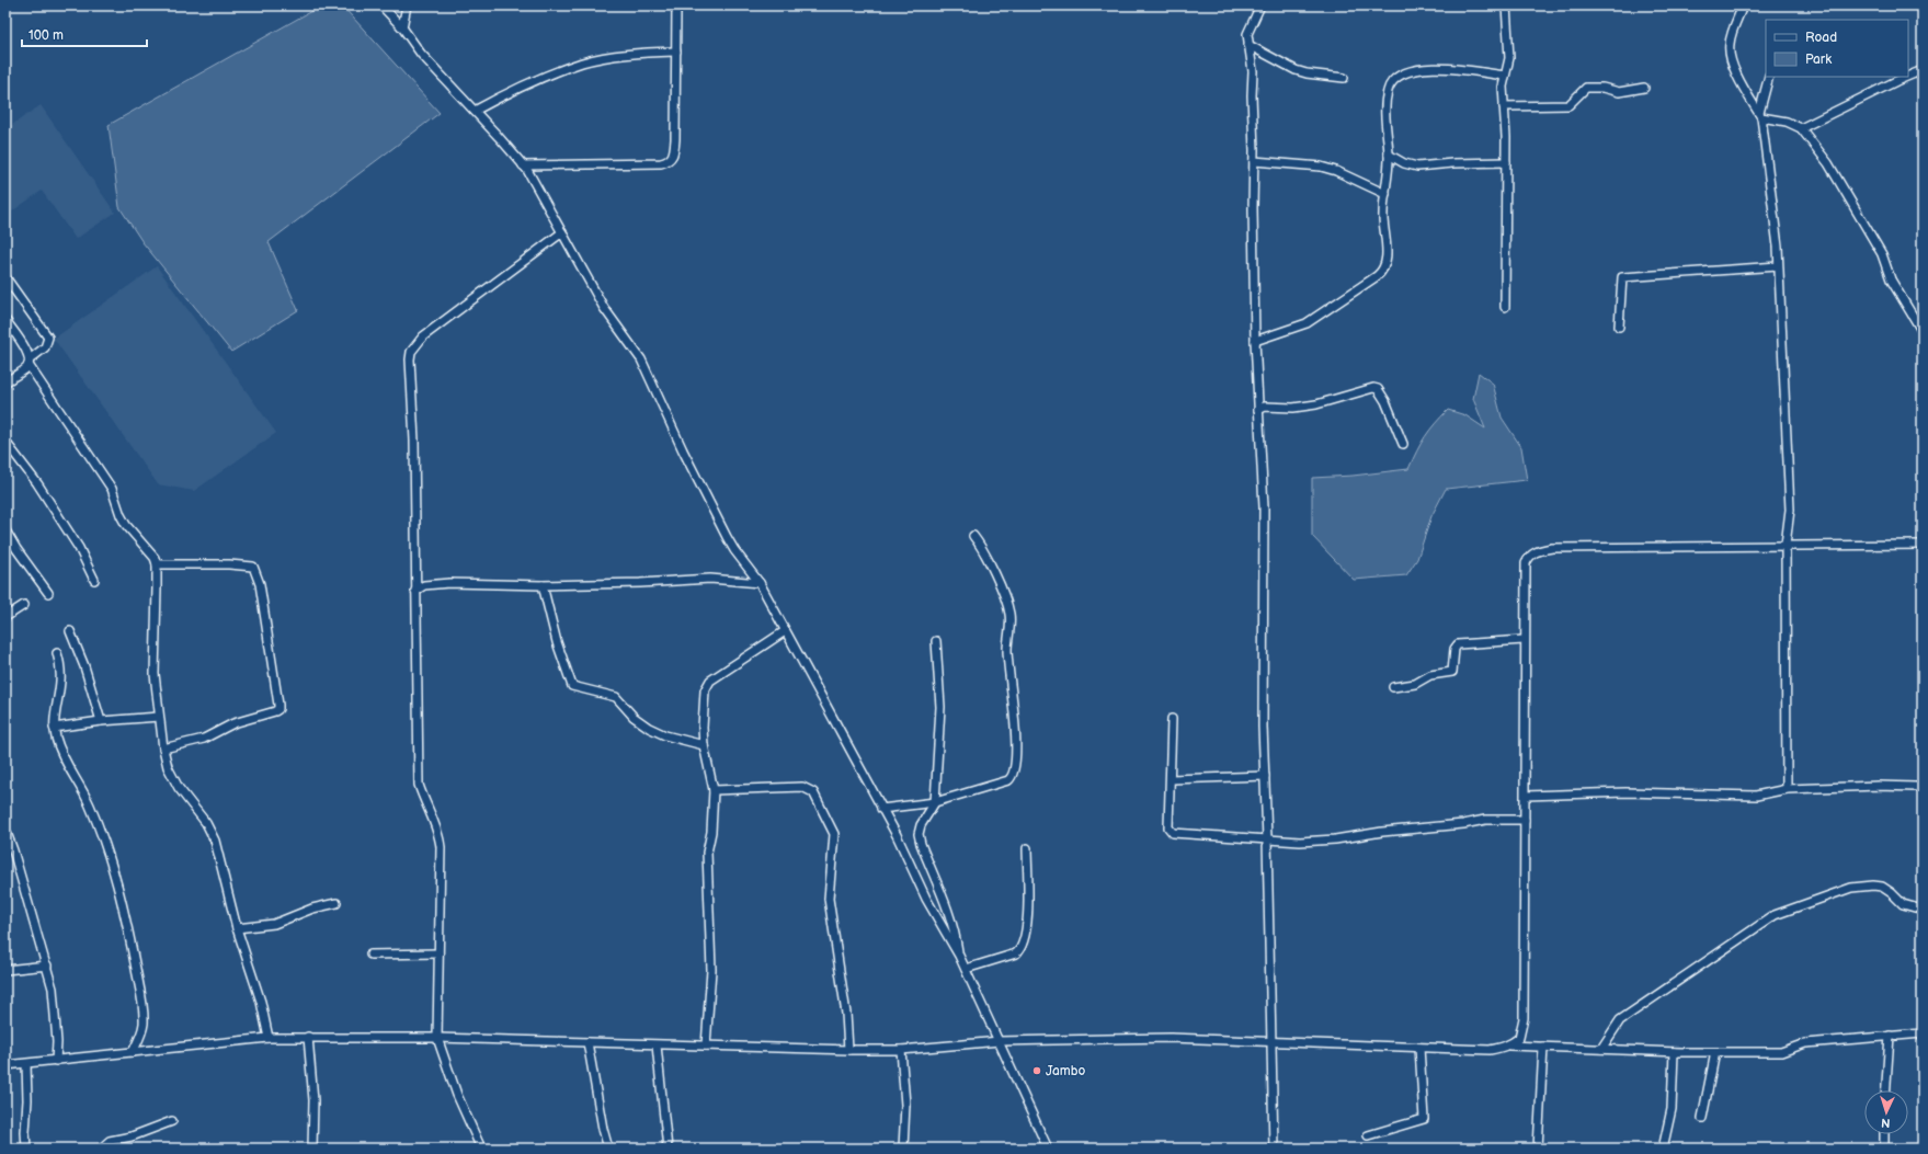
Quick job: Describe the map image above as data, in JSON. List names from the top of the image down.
{
  "places": ["Jambo"],
  "legend": ["Road", "Park"],
  "scale_bar": "100 m",
  "north": "bottom"
}
